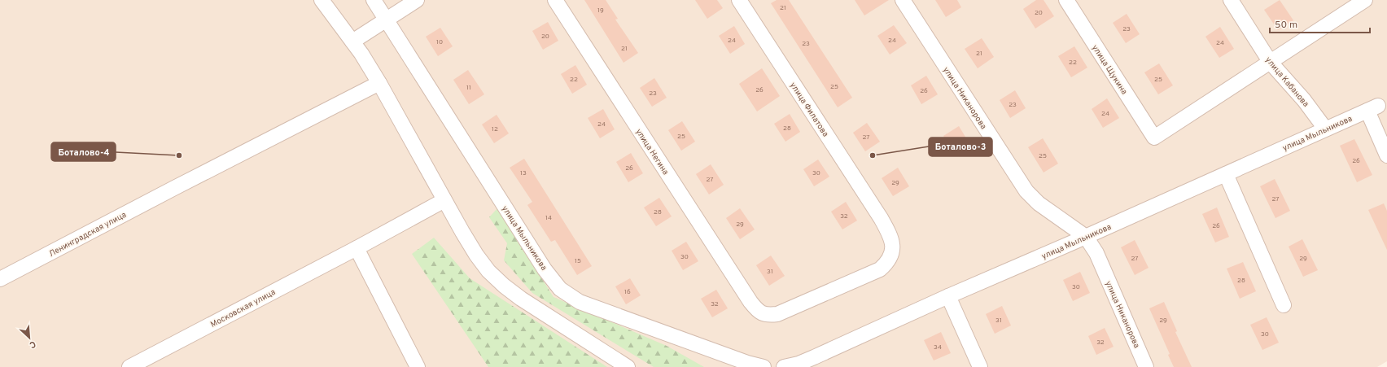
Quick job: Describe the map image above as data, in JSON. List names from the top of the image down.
{
  "streets": {
    "street": [
      "улица Щукина",
      "улица Кабанова",
      "улица Никанорова",
      "улица Филатова",
      "улица Мыльникова",
      "улица Негина",
      "Ленинградская улица",
      "Московская улица"
    ]
  },
  "crossings": [
    ["улица Щукина", "улица Кабанова"],
    ["улица Кабанова", "улица Мыльникова"],
    ["улица Никанорова", "улица Мыльникова"],
    ["улица Филатова", "улица Негина"]
  ],
  "places": ["Боталово-4", "Боталово-3"],
  "house_numbers": [
    "21",
    "19",
    "20",
    "23",
    "20",
    "24",
    "24",
    "10",
    "24",
    "23",
    "21",
    "21",
    "22",
    "22",
    "25",
    "25",
    "11",
    "26",
    "26",
    "23",
    "23",
    "24",
    "24",
    "28",
    "12",
    "25",
    "27",
    "25",
    "26",
    "26",
    "13",
    "30",
    "27",
    "29",
    "27",
    "28",
    "32",
    "14",
    "29",
    "26",
    "30",
    "27",
    "29",
    "15",
    "31",
    "28",
    "30",
    "16",
    "32",
    "31",
    "29",
    "30",
    "32",
    "34"
  ],
  "scale_bar": "50 m",
  "north": "bottom right"
}
